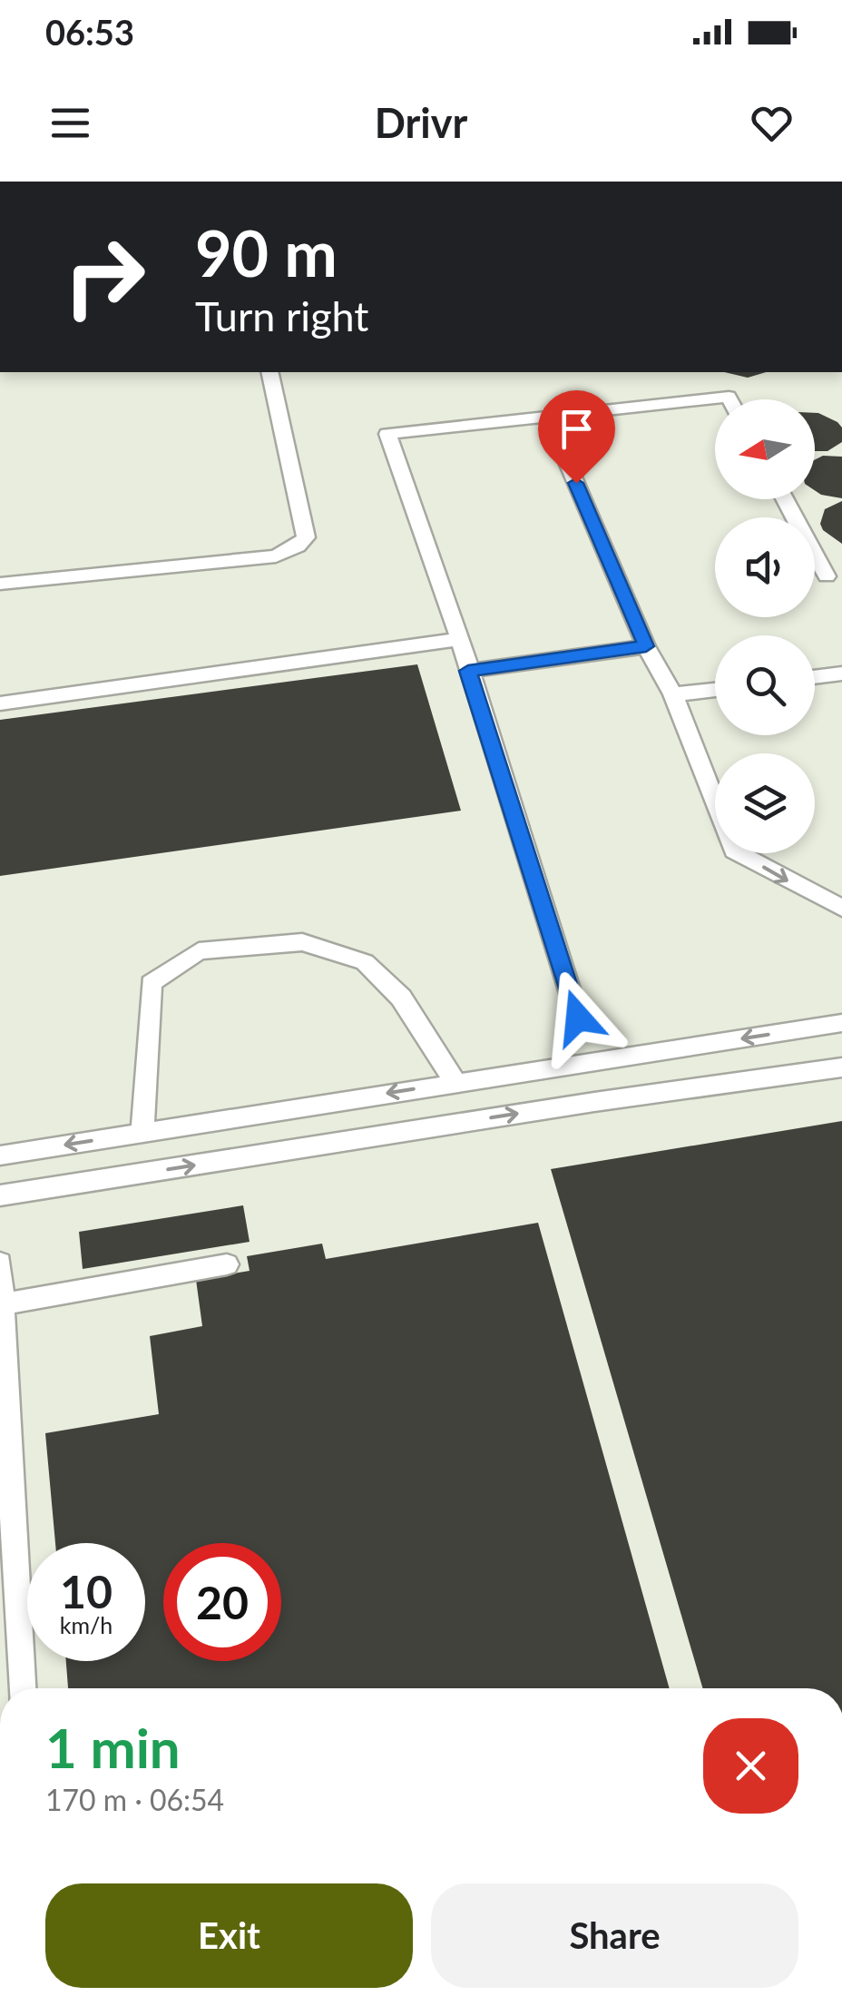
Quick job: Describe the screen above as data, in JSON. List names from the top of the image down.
{
  "north": "left",
  "page": {
    "status": "06:53",
    "header": "Drivr",
    "turn": ["90 m", "Turn right"],
    "speed": "10 km/h",
    "limit": "20",
    "heading": ["1 min", "170 m · 06:54"],
    "buttons": ["Exit", "Share"]
  }
}
